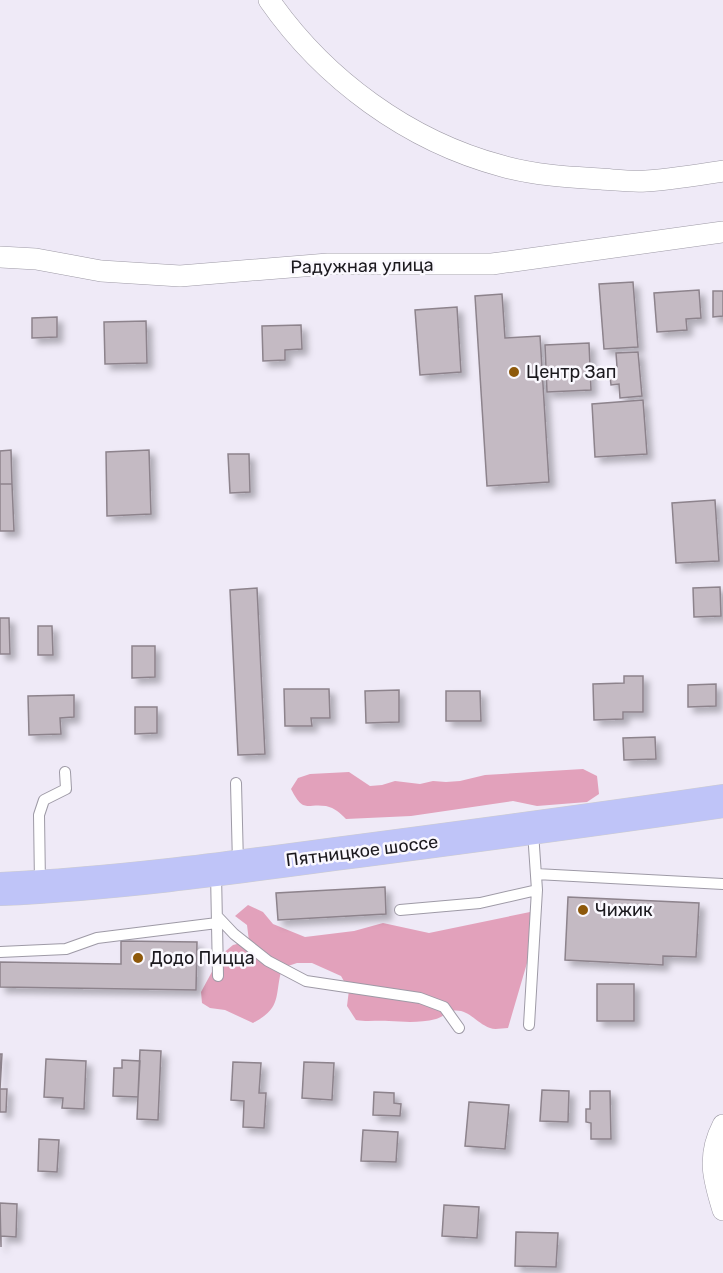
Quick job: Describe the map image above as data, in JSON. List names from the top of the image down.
{
  "streets": {
    "main road": ["Пятницкое шоссе"],
    "street": ["Радужная улица"]
  },
  "places": ["Центр Зап", "Чижик", "Додо Пицца"]
}
